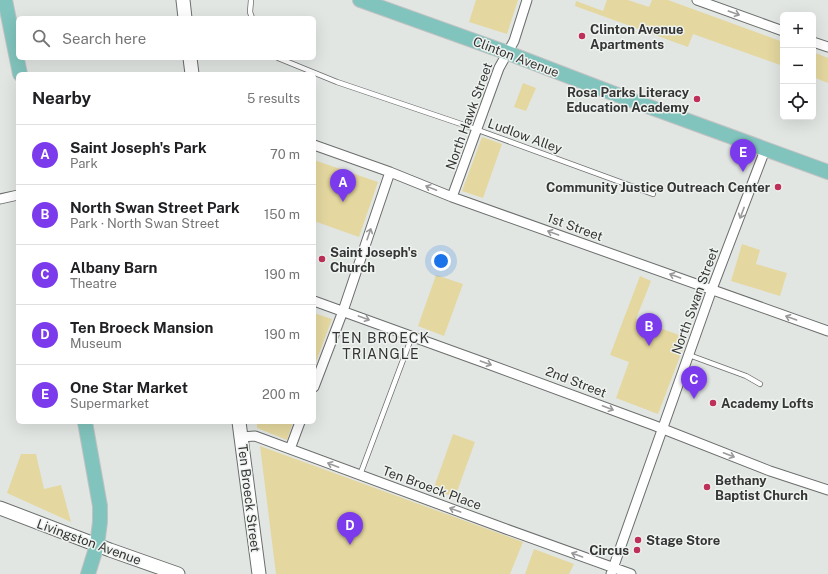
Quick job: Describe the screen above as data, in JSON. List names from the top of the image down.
{
  "streets": {
    "main road": ["Clinton Avenue"],
    "street": [
      "North Hawk Street",
      "1st Street",
      "North Swan Street",
      "2nd Street",
      "Ten Broeck Place",
      "Ten Broeck Street",
      "Livingston Avenue"
    ],
    "lane": ["Ludlow Alley"]
  },
  "crossings": [
    ["Clinton Avenue", "North Hawk Street"],
    ["Clinton Avenue", "North Swan Street"],
    ["North Hawk Street", "Ludlow Alley"],
    ["North Hawk Street", "1st Street"],
    ["1st Street", "North Swan Street"],
    ["North Swan Street", "2nd Street"],
    ["North Swan Street", "Ten Broeck Place"],
    ["Ten Broeck Place", "Ten Broeck Street"]
  ],
  "one_way": ["1st Street", "2nd Street", "Ten Broeck Place"],
  "districts": ["TEN BROECK TRIANGLE"],
  "places": [
    "Clinton Avenue Apartments",
    "Rosa Parks Literacy Education Academy",
    "Community Justice Outreach Center",
    "Saint Joseph's Church",
    "Academy Lofts",
    "Bethany Baptist Church",
    "Stage Store",
    "Circus"
  ],
  "page": {
    "map_buttons": ["+", "−"],
    "search": "Search here",
    "heading": ["Nearby", "5 results"],
    "list": [
      {
        "mark": "A",
        "name": "Saint Joseph's Park",
        "note": "Park",
        "value": "70 m"
      },
      {
        "mark": "B",
        "name": "North Swan Street Park",
        "note": "Park · North Swan Street",
        "value": "150 m"
      },
      {
        "mark": "C",
        "name": "Albany Barn",
        "note": "Theatre",
        "value": "190 m"
      },
      {
        "mark": "D",
        "name": "Ten Broeck Mansion",
        "note": "Museum",
        "value": "190 m"
      },
      {
        "mark": "E",
        "name": "One Star Market",
        "note": "Supermarket",
        "value": "200 m"
      }
    ],
    "pins": [
      "E",
      "A",
      "B",
      "C",
      "D"
    ]
  }
}
